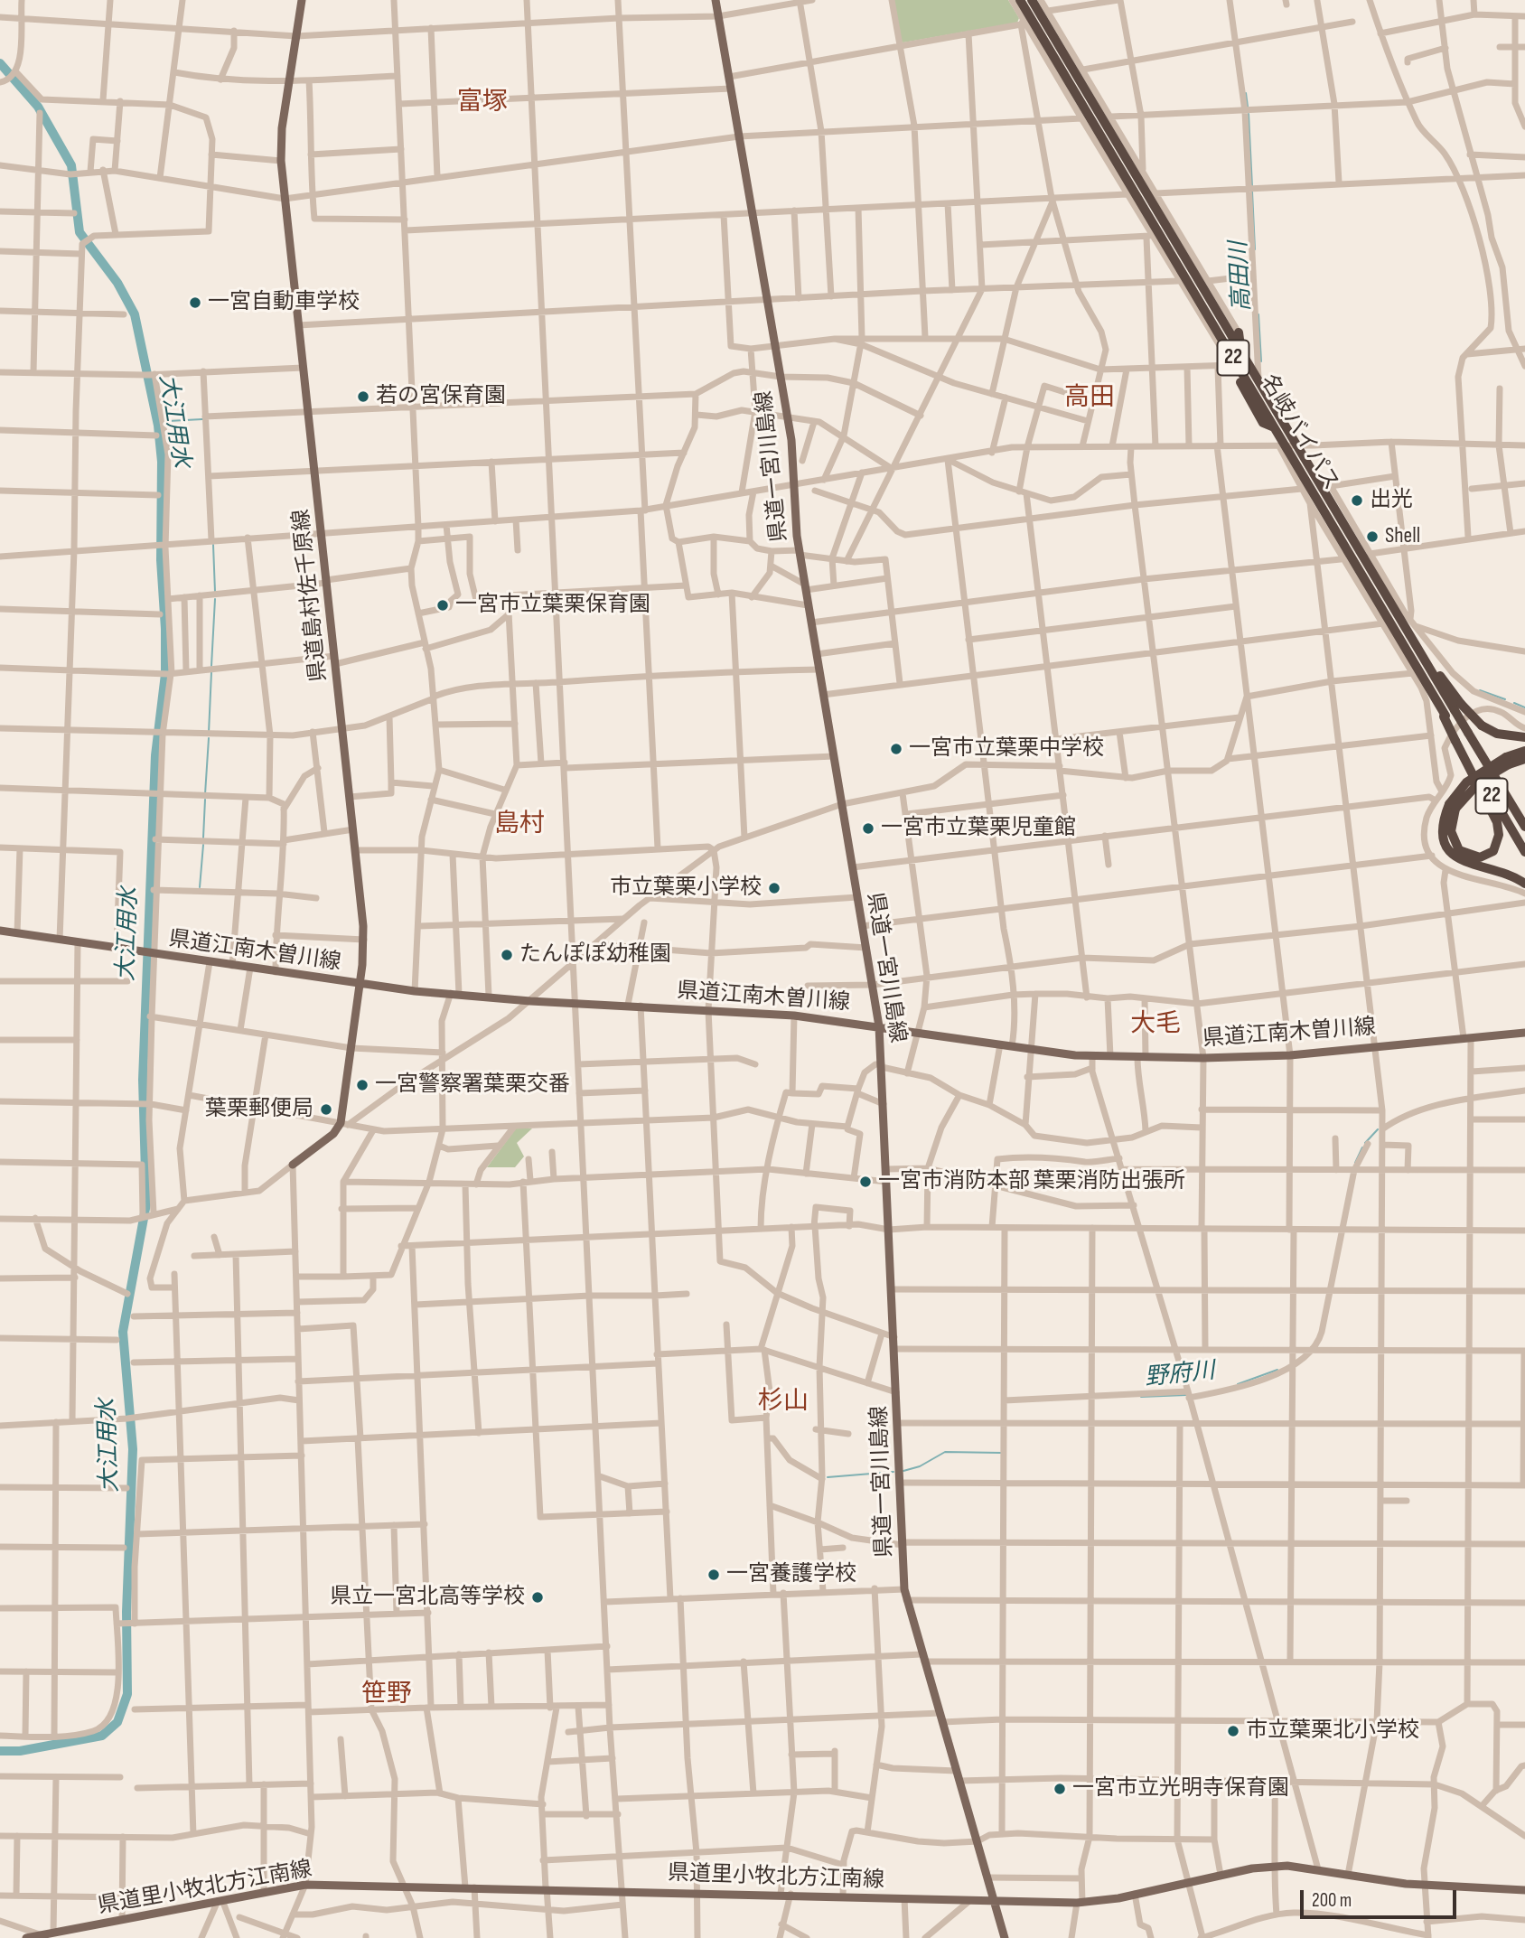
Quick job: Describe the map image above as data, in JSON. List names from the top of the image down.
{
  "streets": {
    "highway": ["22", "名岐バイパス"],
    "main road": [
      "県道一宮川島線",
      "県道島村佐千原線",
      "県道江南木曽川線",
      "県道里小牧北方江南線"
    ]
  },
  "crossings": [
    ["22", "名岐バイパス"],
    ["県道一宮川島線", "県道江南木曽川線"],
    ["県道一宮川島線", "県道里小牧北方江南線"],
    ["県道島村佐千原線", "県道江南木曽川線"]
  ],
  "districts": [
    "富塚",
    "高田",
    "島村",
    "大毛",
    "杉山",
    "笹野"
  ],
  "water": ["高田川", "大江用水", "野府川"],
  "places": [
    "一宮自動車学校",
    "若の宮保育園",
    "出光",
    "Shell",
    "一宮市立葉栗保育園",
    "一宮市立葉栗中学校",
    "一宮市立葉栗児童館",
    "市立葉栗小学校",
    "たんぽぽ幼稚園",
    "一宮警察署葉栗交番",
    "葉栗郵便局",
    "一宮市消防本部 葉栗消防出張所",
    "一宮養護学校",
    "県立一宮北高等学校",
    "市立葉栗北小学校",
    "一宮市立光明寺保育園"
  ],
  "scale_bar": "200 m"
}
